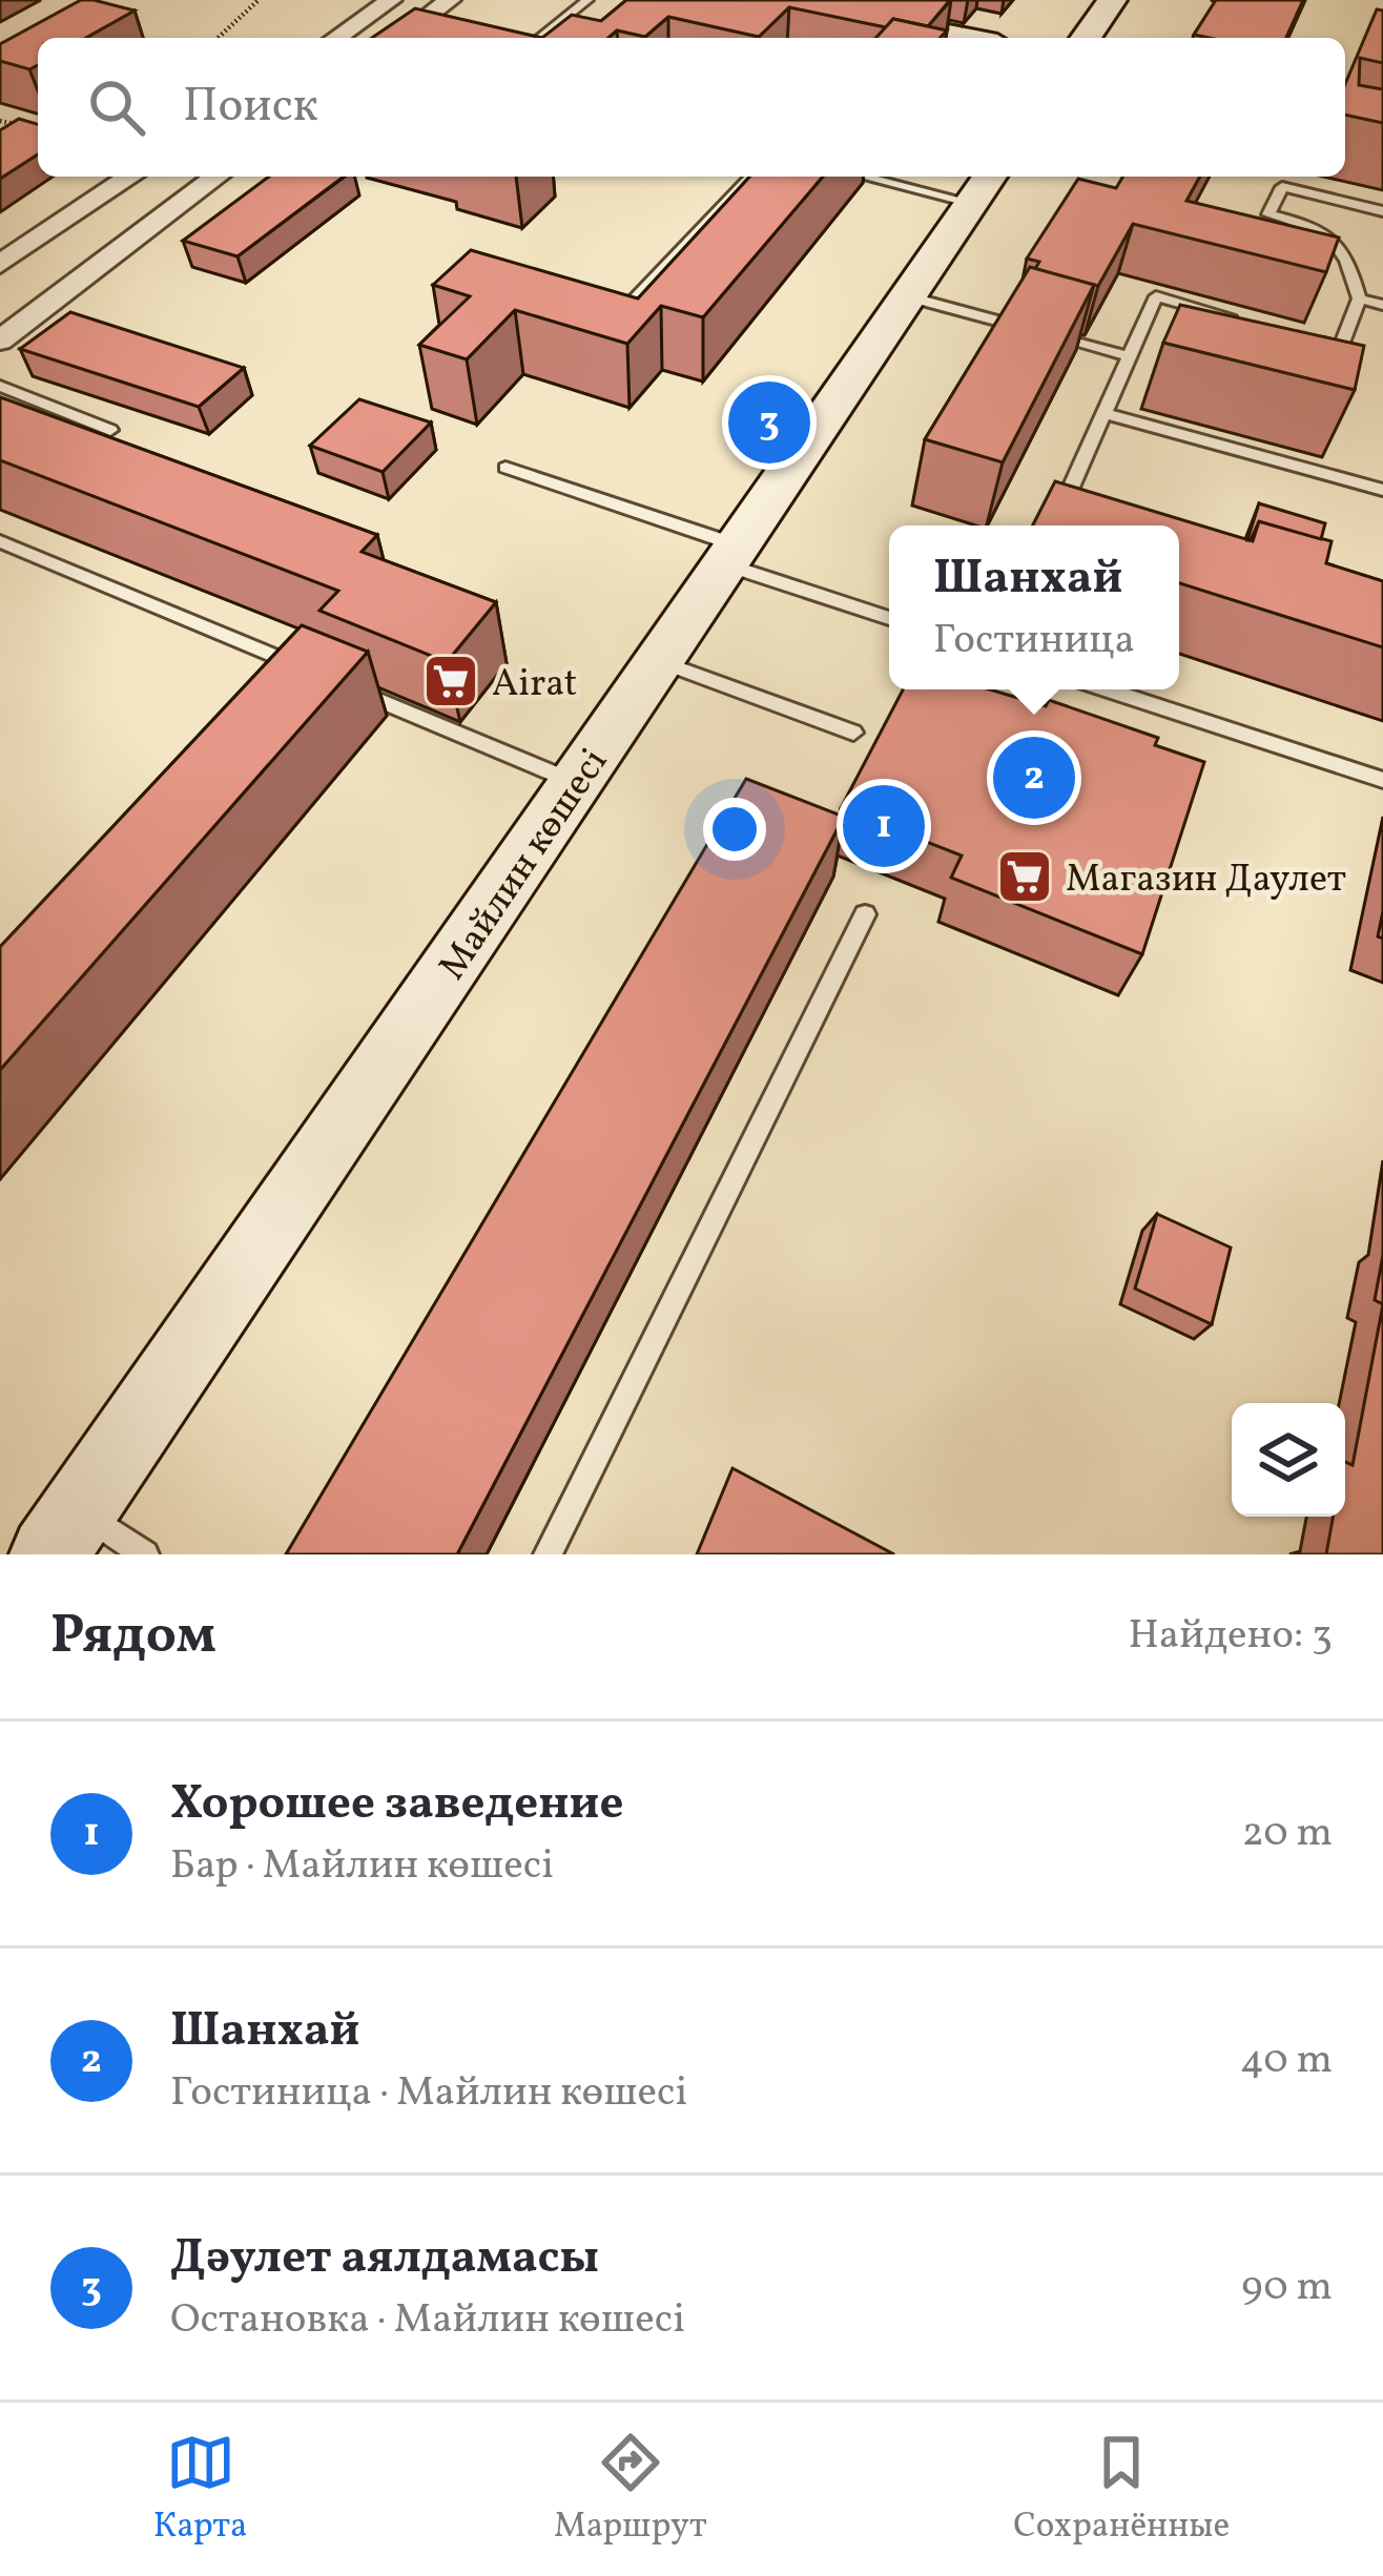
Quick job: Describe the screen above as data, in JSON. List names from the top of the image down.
{
  "streets": {
    "main road": ["Майлин көшесі"]
  },
  "places": {
    "supermarket": ["Airat", "Магазин Даулет"]
  },
  "page": {
    "search": "Поиск",
    "pins": ["3", "2", "1"],
    "popup": ["Шанхай", "Гостиница"],
    "heading": ["Рядом", "Найдено: 3"],
    "list": [
      {
        "mark": "1",
        "name": "Хорошее заведение",
        "note": "Бар · Майлин көшесі",
        "value": "20 m"
      },
      {
        "mark": "2",
        "name": "Шанхай",
        "note": "Гостиница · Майлин көшесі",
        "value": "40 m"
      },
      {
        "mark": "3",
        "name": "Дәулет аялдамасы",
        "note": "Остановка · Майлин көшесі",
        "value": "90 m"
      }
    ],
    "nav": ["Карта", "Маршрут", "Сохранённые"]
  }
}
